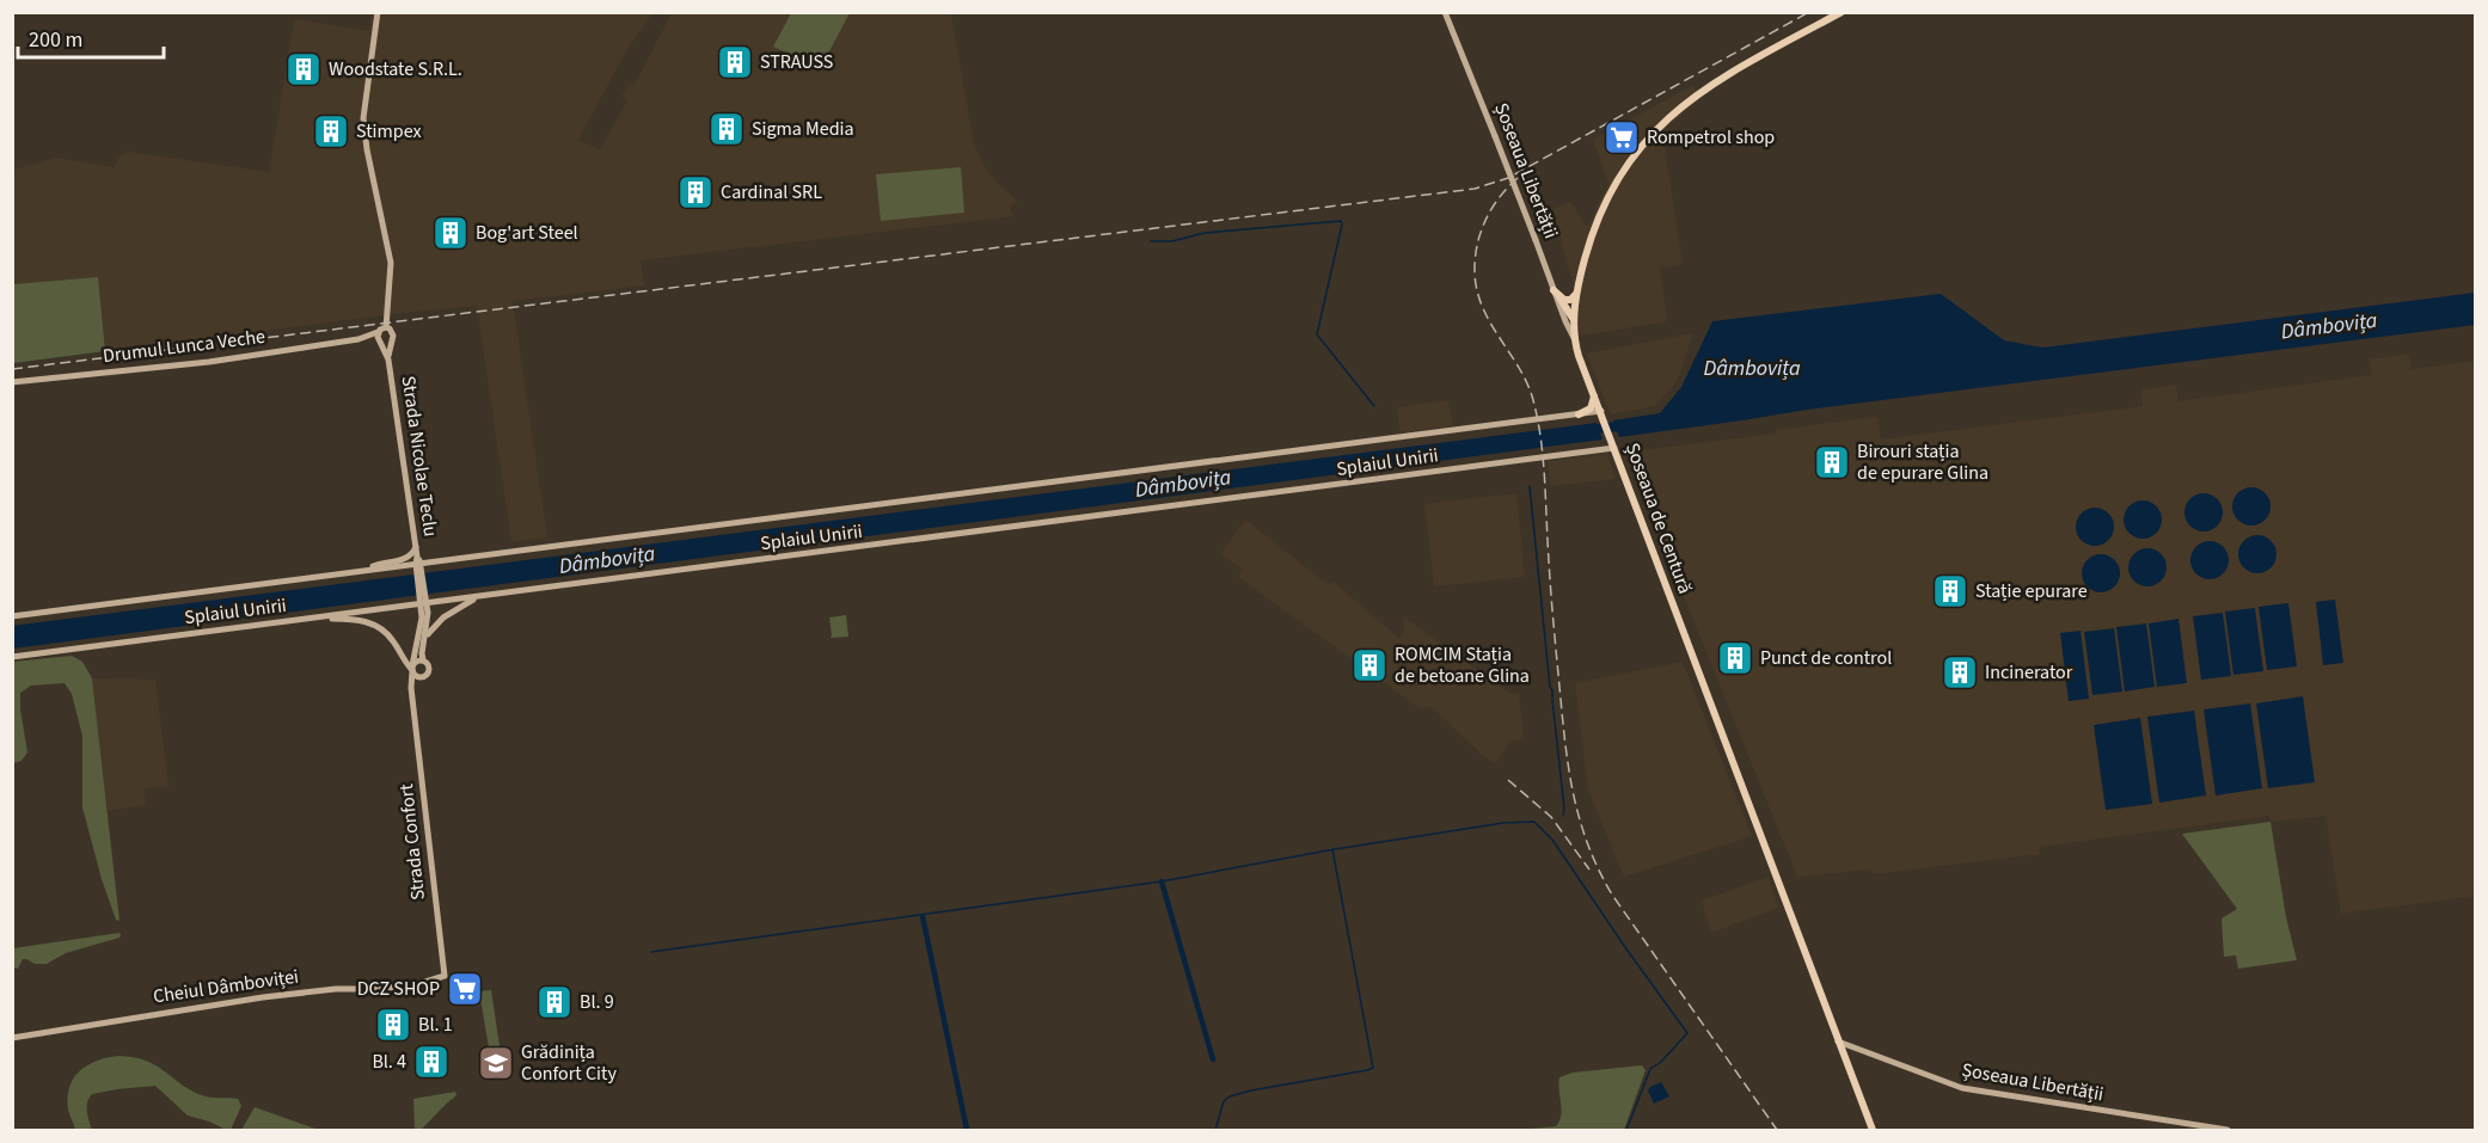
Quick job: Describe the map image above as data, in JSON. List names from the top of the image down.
{
  "streets": {
    "main road": [
      "Șoseaua Libertății",
      "Drumul Lunca Veche",
      "Strada Nicolae Teclu",
      "Splaiul Unirii",
      "Șoseaua de Centură",
      "Strada Confort",
      "Cheiul Dâmboviței"
    ]
  },
  "crossings": [
    ["Șoseaua Libertății", "Șoseaua de Centură"],
    ["Drumul Lunca Veche", "Strada Nicolae Teclu"],
    ["Strada Nicolae Teclu", "Splaiul Unirii"],
    ["Strada Nicolae Teclu", "Strada Confort"],
    ["Splaiul Unirii", "Șoseaua de Centură"],
    ["Splaiul Unirii", "Strada Confort"],
    ["Strada Confort", "Cheiul Dâmboviței"]
  ],
  "water": ["Dâmbovița"],
  "places": {
    "building": [
      "STRAUSS",
      "Woodstate S.R.L.",
      "Sigma Media",
      "Stimpex",
      "Cardinal SRL",
      "Bog'art Steel",
      "Birouri stația de epurare Glina",
      "Stație epurare",
      "Punct de control",
      "ROMCIM Stația de betoane Glina",
      "Incinerator",
      "Bl. 9",
      "Bl. 1",
      "Bl. 4"
    ],
    "supermarket": ["Rompetrol shop", "DCZ SHOP"],
    "school or university": ["Grădinița Confort City"]
  },
  "scale_bar": "200 m"
}
